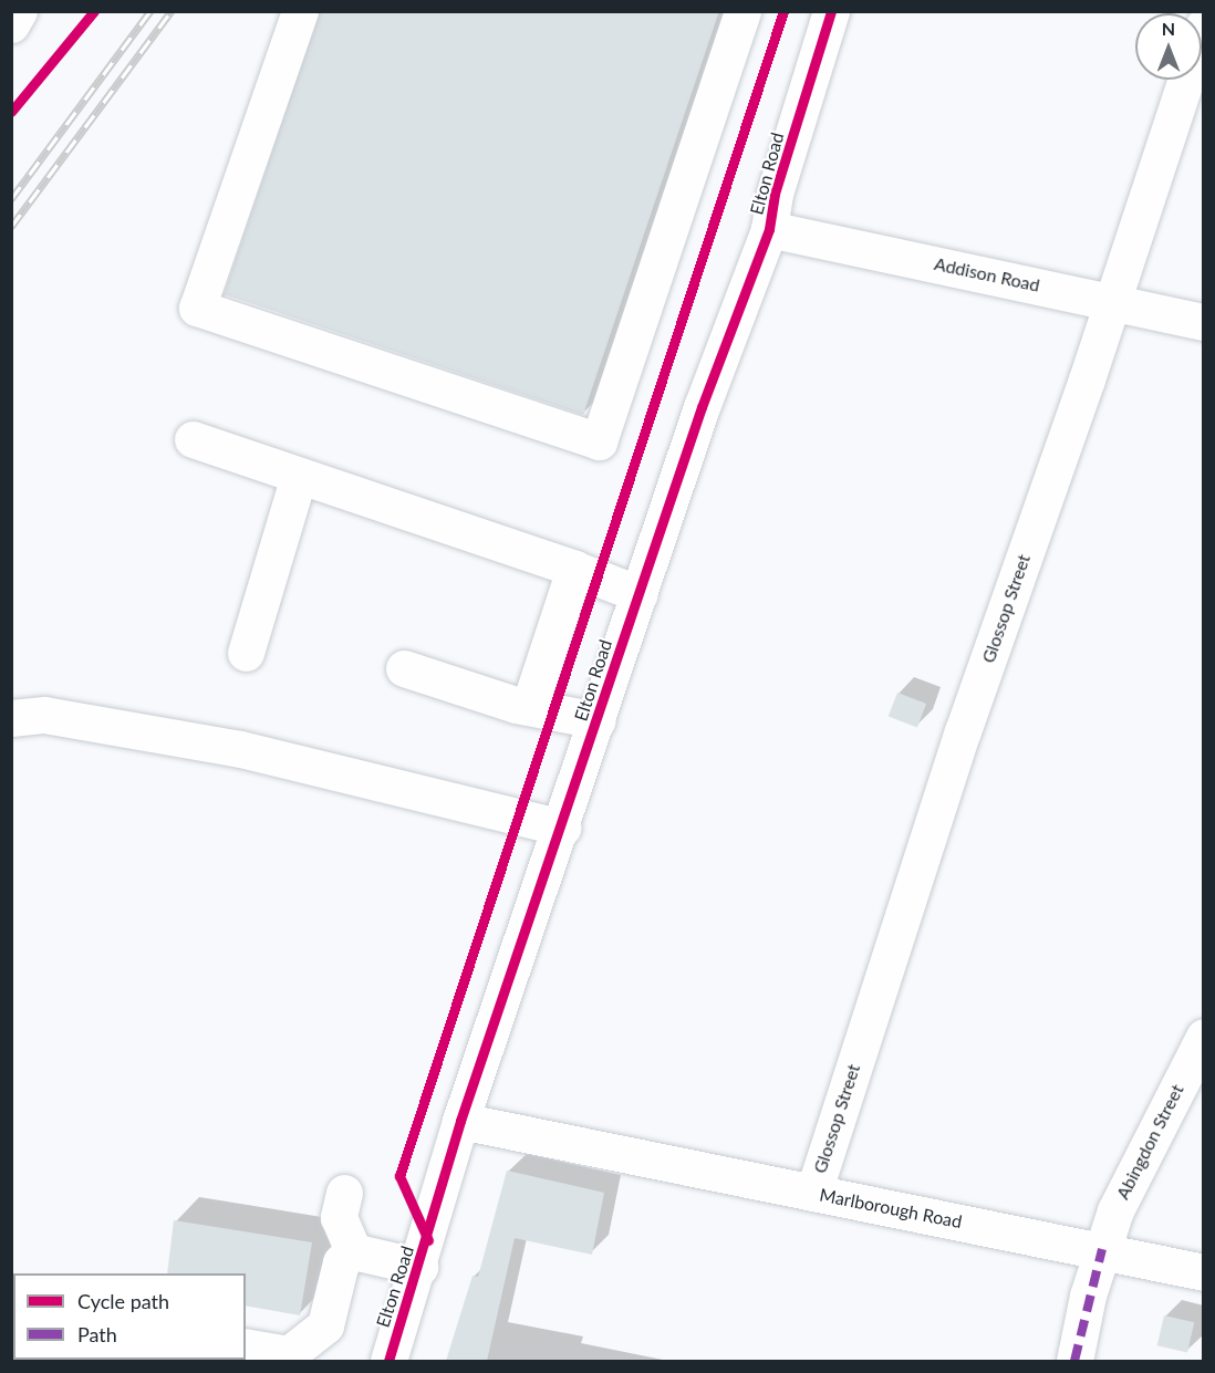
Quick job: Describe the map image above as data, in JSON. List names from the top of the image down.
{
  "streets": {
    "street": [
      "Elton Road",
      "Addison Road",
      "Glossop Street",
      "Abingdon Street",
      "Marlborough Road"
    ]
  },
  "crossings": [
    ["Elton Road", "Addison Road"],
    ["Elton Road", "Marlborough Road"],
    ["Addison Road", "Glossop Street"],
    ["Glossop Street", "Marlborough Road"],
    ["Abingdon Street", "Marlborough Road"]
  ],
  "legend": ["Cycle path", "Path"],
  "north": "top"
}
